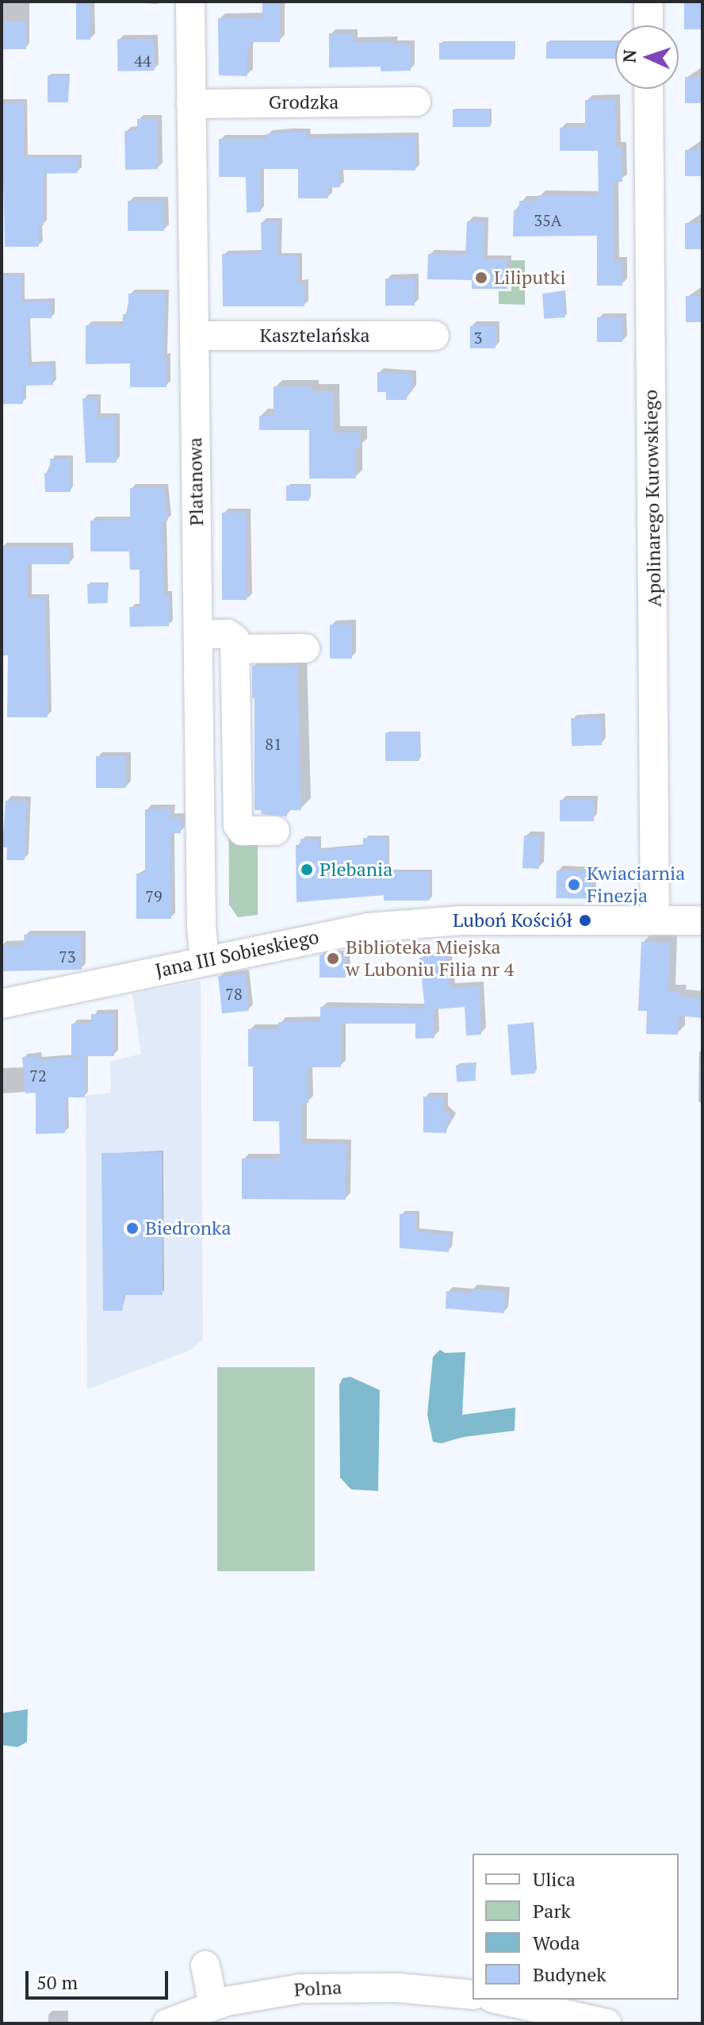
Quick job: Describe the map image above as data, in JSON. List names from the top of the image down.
{
  "streets": {
    "street": [
      "Grodzka",
      "Kasztelańska",
      "Platanowa",
      "Apolinarego Kurowskiego",
      "Jana III Sobieskiego",
      "Polna"
    ]
  },
  "crossings": [
    ["Grodzka", "Platanowa"],
    ["Kasztelańska", "Platanowa"],
    ["Platanowa", "Jana III Sobieskiego"],
    ["Apolinarego Kurowskiego", "Jana III Sobieskiego"]
  ],
  "places": [
    "Liliputki",
    "Plebania",
    "Kwiaciarnia Finezja",
    "Luboń Kościół",
    "Biblioteka Miejska w Luboniu Filia nr 4",
    "Biedronka"
  ],
  "house_numbers": [
    "44",
    "35A",
    "3",
    "81",
    "79",
    "73",
    "78",
    "72"
  ],
  "legend": [
    "Ulica",
    "Park",
    "Woda",
    "Budynek"
  ],
  "scale_bar": "50 m",
  "north": "left"
}
